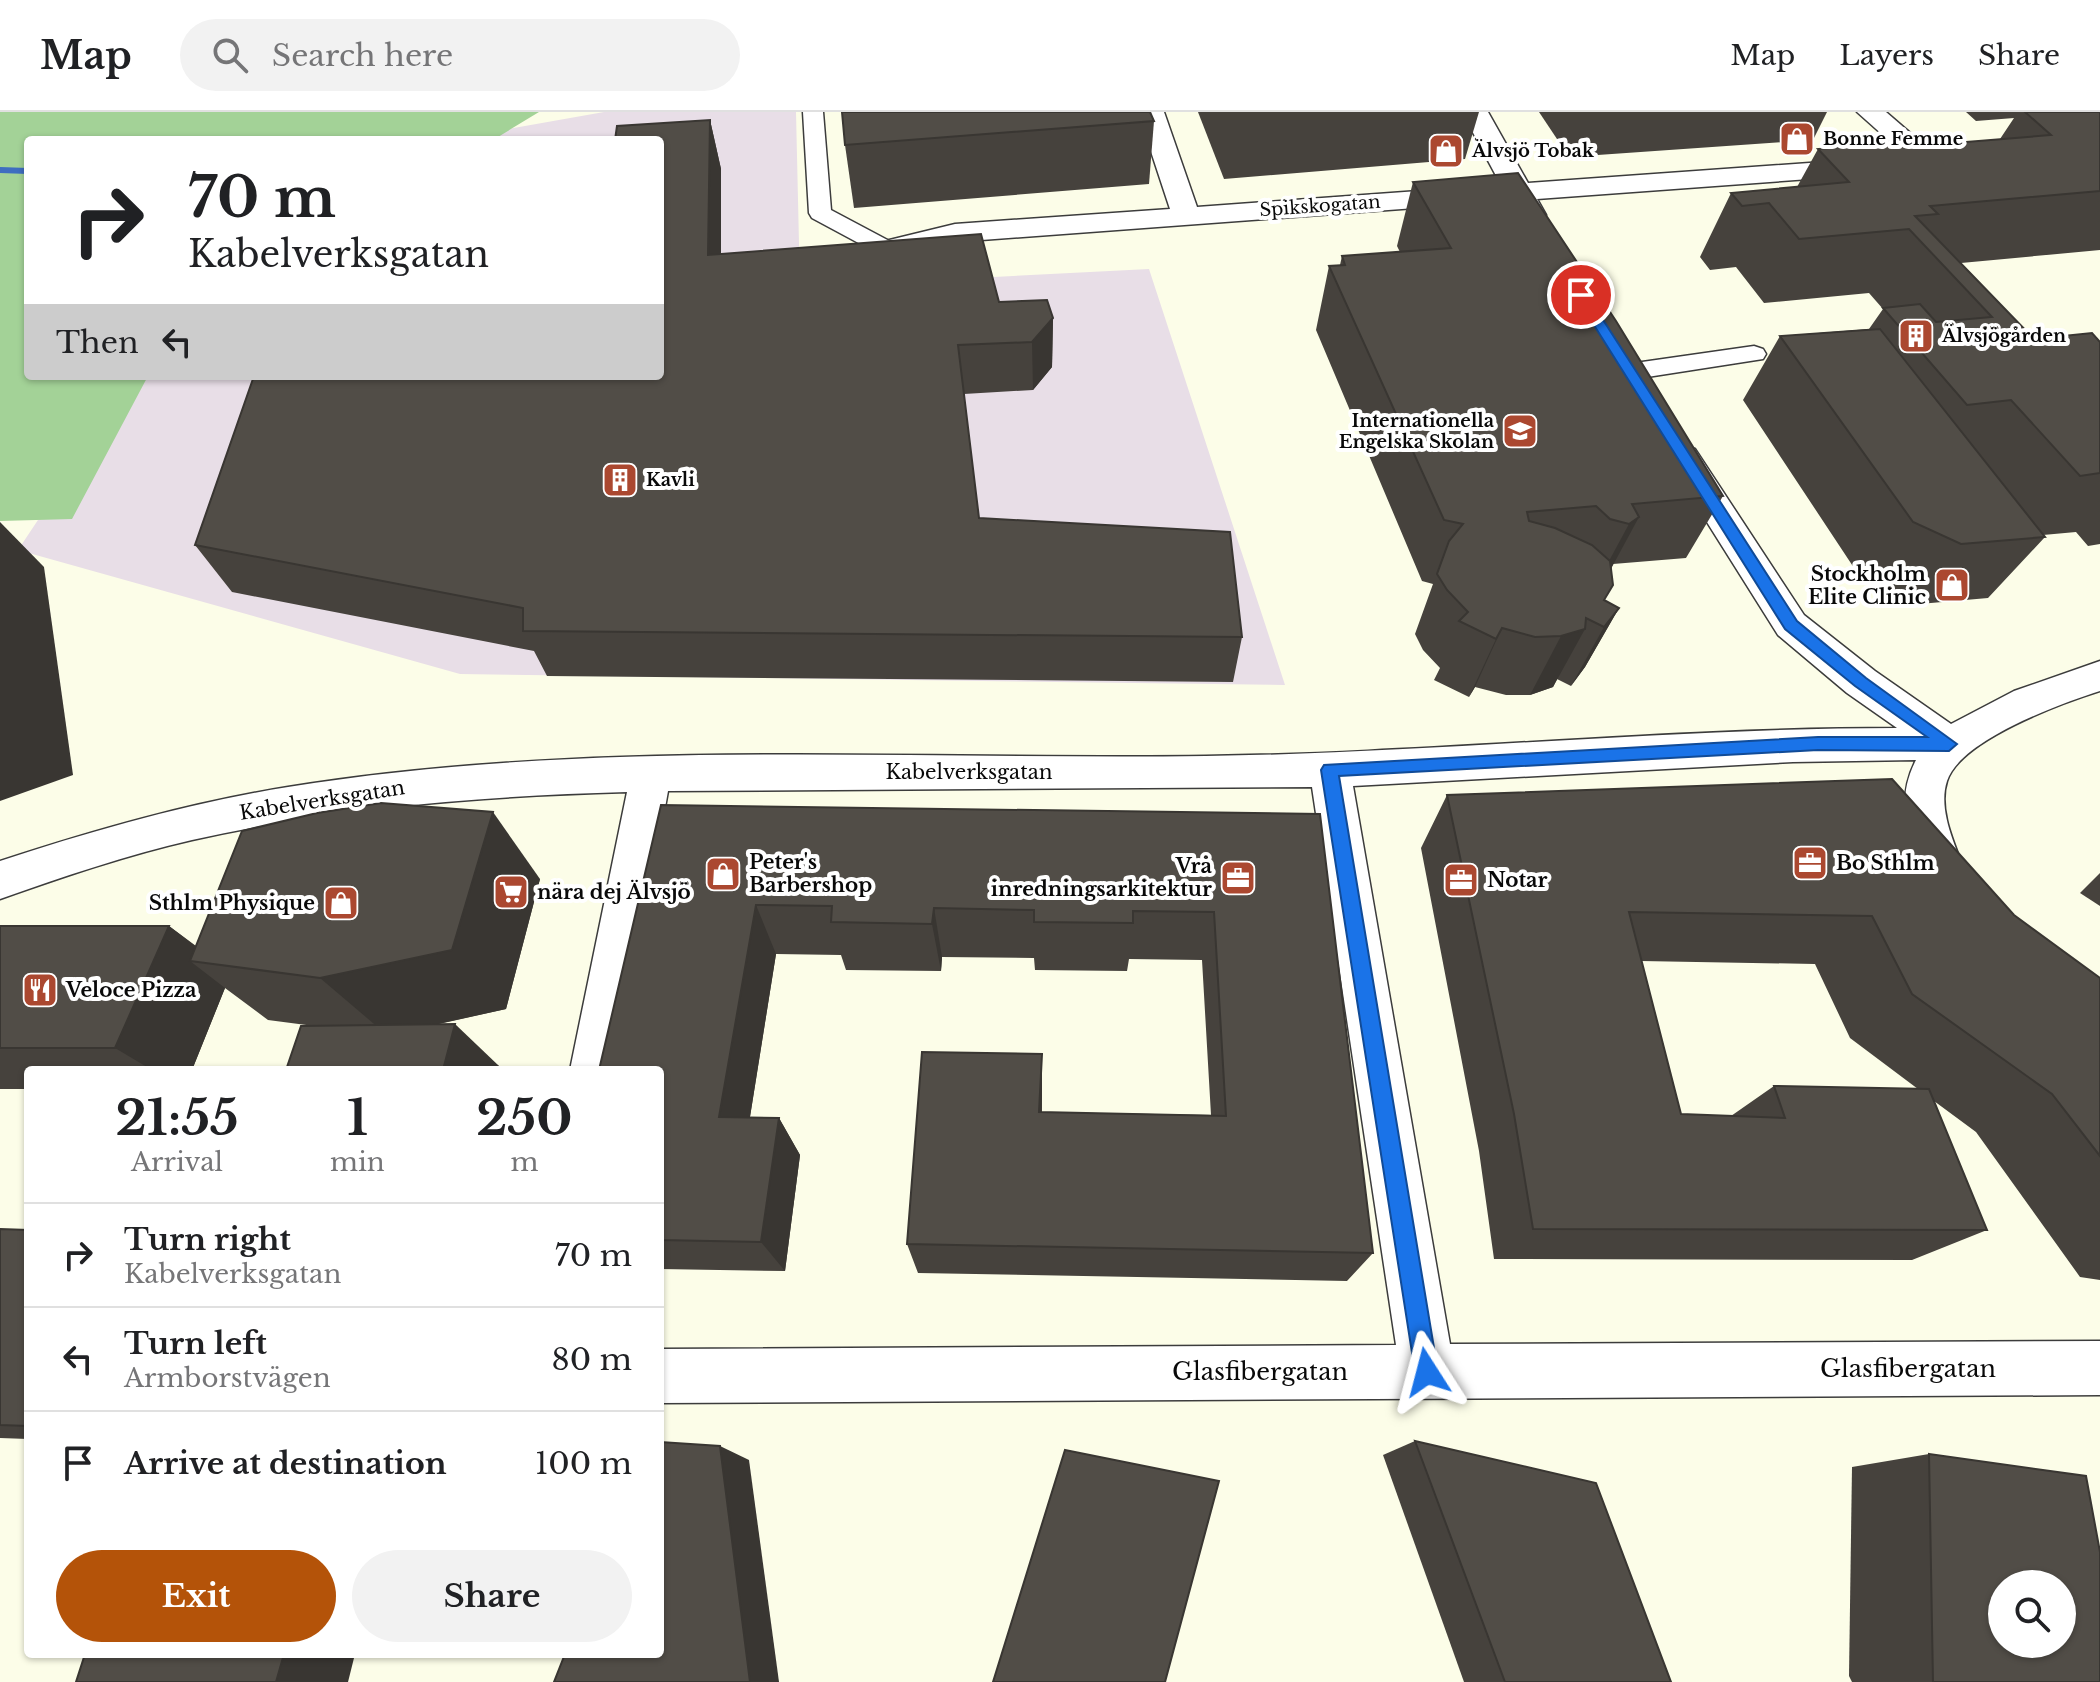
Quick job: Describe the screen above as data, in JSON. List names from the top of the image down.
{
  "streets": {
    "street": ["Spikskogatan", "Kabelverksgatan", "Glasfibergatan"]
  },
  "places": {
    "shop": [
      "Bonne Femme",
      "Älvsjö Tobak",
      "Stockholm Elite Clinic",
      "Peter's Barbershop",
      "Sthlm Physique"
    ],
    "building": ["Älvsjögården", "Kavli"],
    "school or university": ["Internationella Engelska Skolan"],
    "office": ["Bo Sthlm", "Vrå inredningsarkitektur", "Notar"],
    "supermarket": ["nära dej Älvsjö"],
    "restaurant": ["Veloce Pizza"]
  },
  "page": {
    "header": "Map",
    "search": "Search here",
    "nav": ["Map", "Layers", "Share"],
    "turn": ["70 m", "Kabelverksgatan"],
    "then": "Then",
    "eta": [
      "21:55",
      "Arrival",
      "1",
      "min",
      "250",
      "m"
    ],
    "list": [
      {
        "name": "Turn right",
        "note": "Kabelverksgatan",
        "value": "70 m"
      },
      {
        "name": "Turn left",
        "note": "Armborstvägen",
        "value": "80 m"
      },
      {
        "name": "Arrive at destination",
        "value": "100 m"
      }
    ],
    "buttons": ["Exit", "Share"]
  }
}
